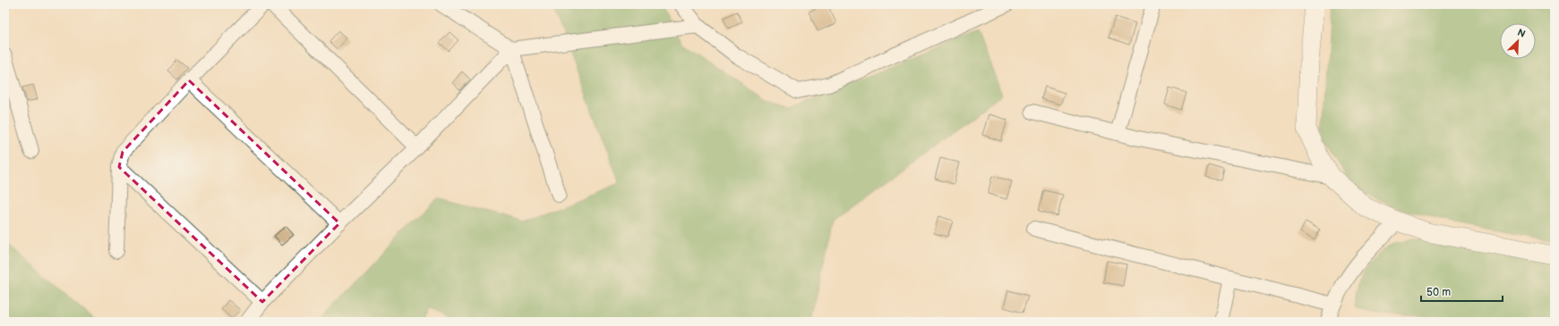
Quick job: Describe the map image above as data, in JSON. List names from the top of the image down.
{
  "scale_bar": "50 m",
  "north": "top right"
}
